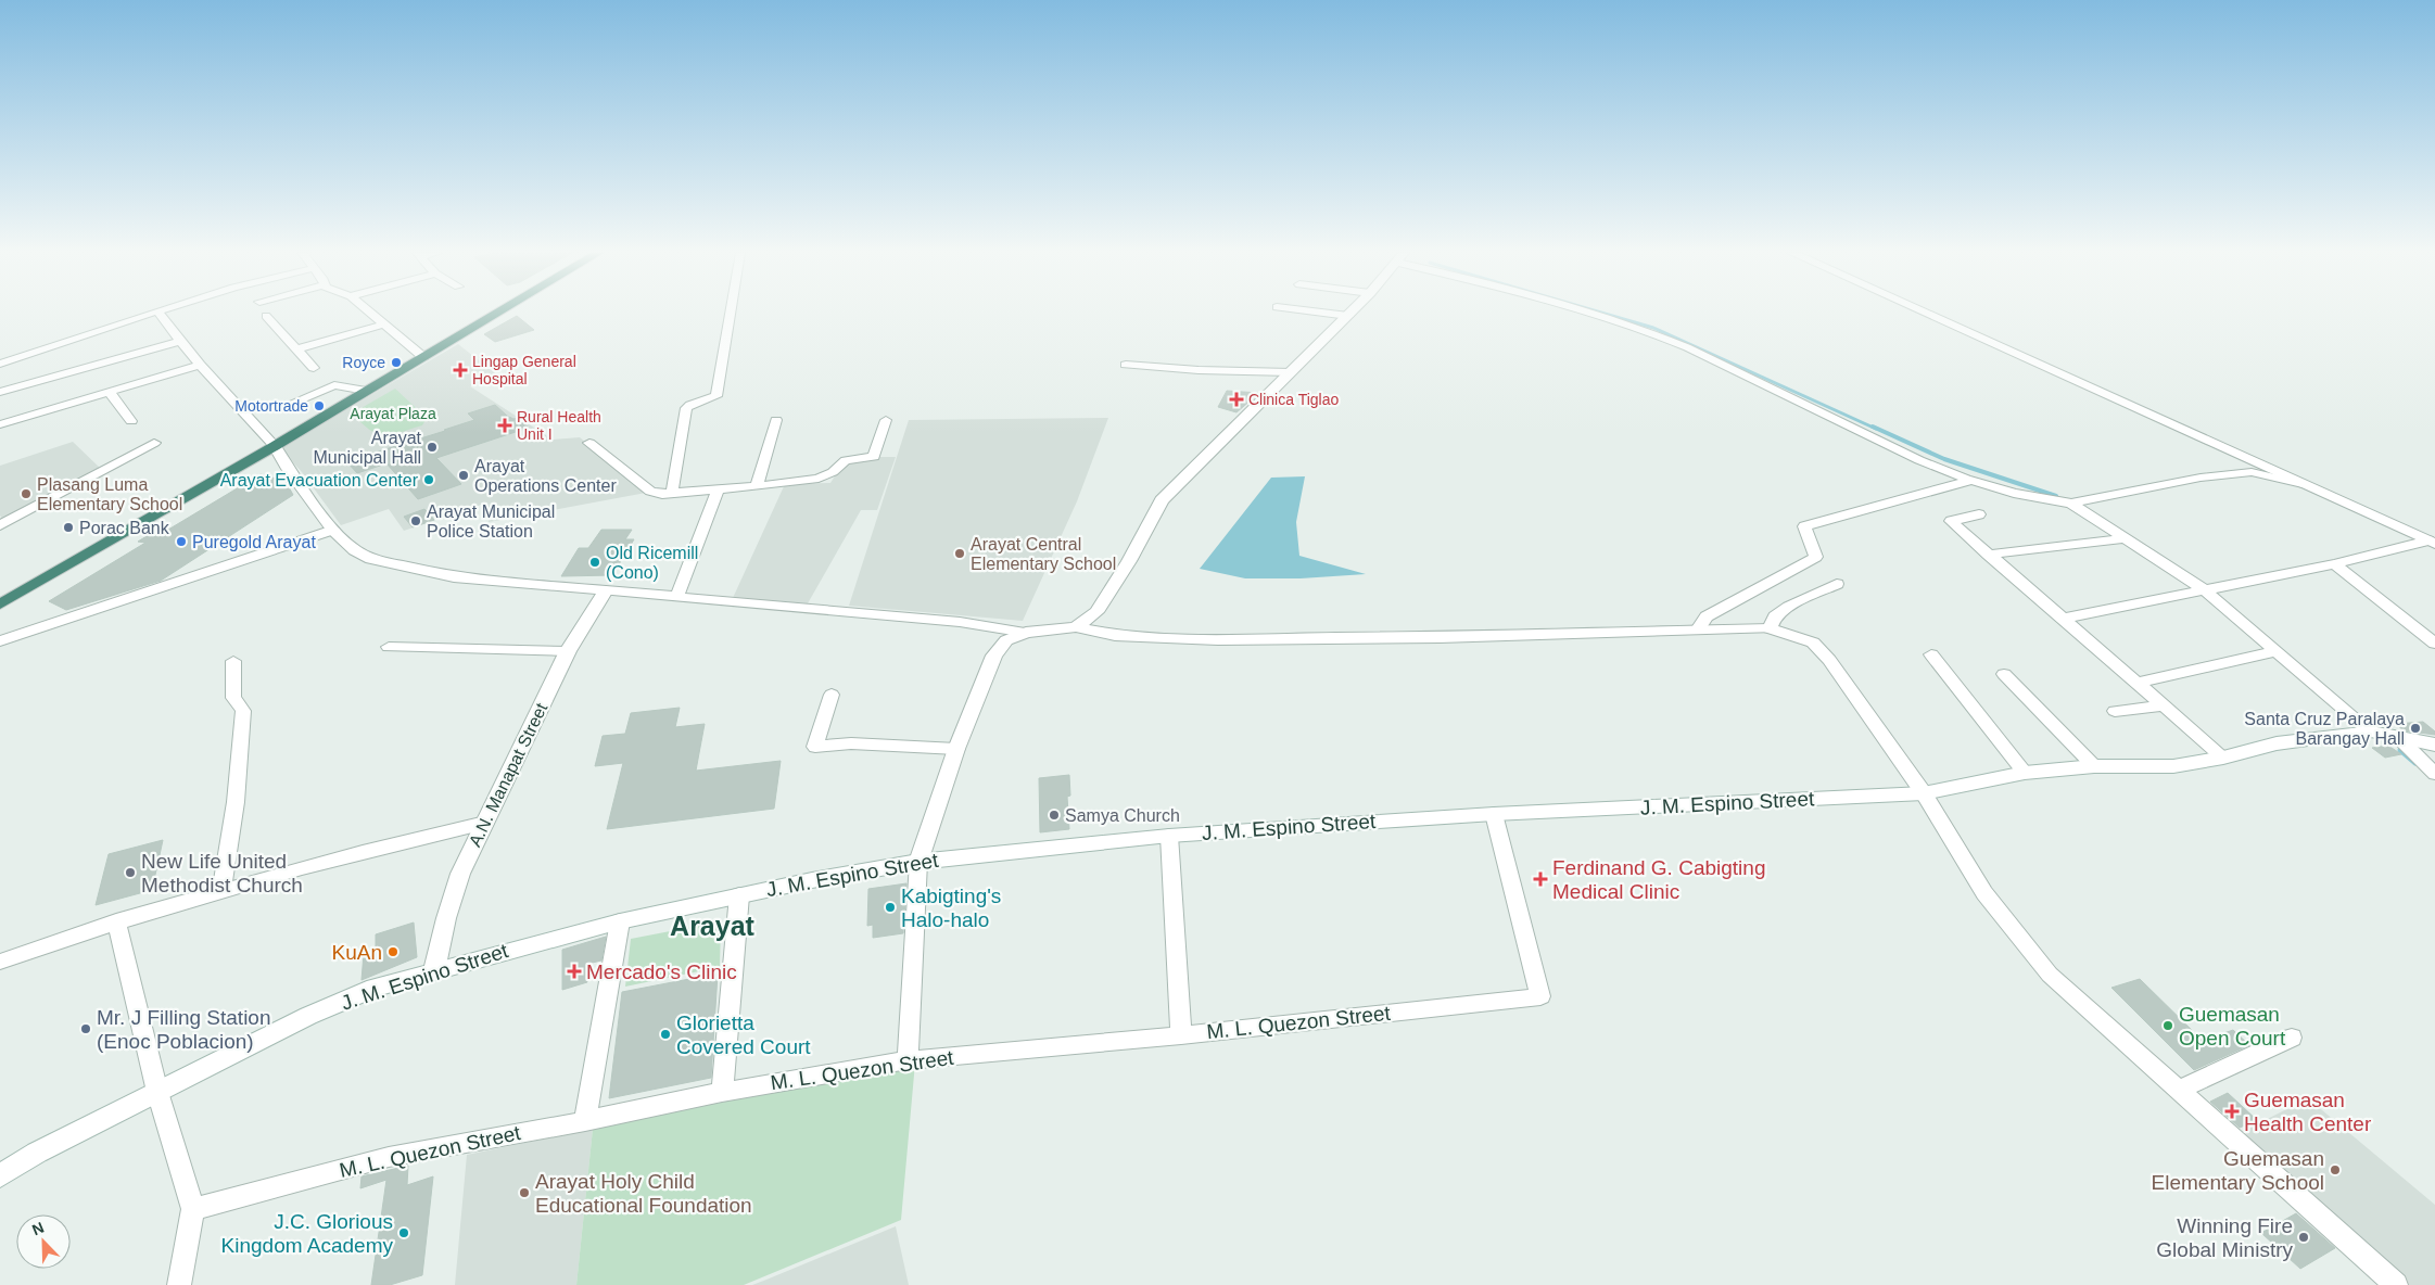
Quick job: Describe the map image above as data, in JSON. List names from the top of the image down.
{
  "streets": {
    "street": ["A.N. Manapat Street", "J. M. Espino Street", "M. L. Quezon Street"]
  },
  "crossings": [
    ["A.N. Manapat Street", "J. M. Espino Street"],
    ["J. M. Espino Street", "M. L. Quezon Street"]
  ],
  "districts": ["Arayat"],
  "parks": ["Arayat Plaza"],
  "places": {
    "other": [
      "Royce",
      "Motortrade",
      "Arayat Municipal Hall",
      "Arayat Operations Center",
      "Arayat Evacuation Center",
      "Plasang Luma Elementary School",
      "Arayat Municipal Police Station",
      "Porac Bank",
      "Puregold Arayat",
      "Arayat Central Elementary School",
      "Old Ricemill (Cono)",
      "Santa Cruz Paralaya Barangay Hall",
      "Samya Church",
      "New Life United Methodist Church",
      "Kabigting's Halo-halo",
      "KuAn",
      "Guemasan Open Court",
      "Mr. J Filling Station (Enoc Poblacion)",
      "Glorietta Covered Court",
      "Guemasan Elementary School",
      "Arayat Holy Child Educational Foundation",
      "J.C. Glorious Kingdom Academy",
      "Winning Fire Global Ministry"
    ],
    "health": [
      "Lingap General Hospital",
      "Clinica Tiglao",
      "Rural Health Unit I",
      "Ferdinand G. Cabigting Medical Clinic",
      "Mercado's Clinic",
      "Guemasan Health Center"
    ]
  },
  "north": "top left"
}
